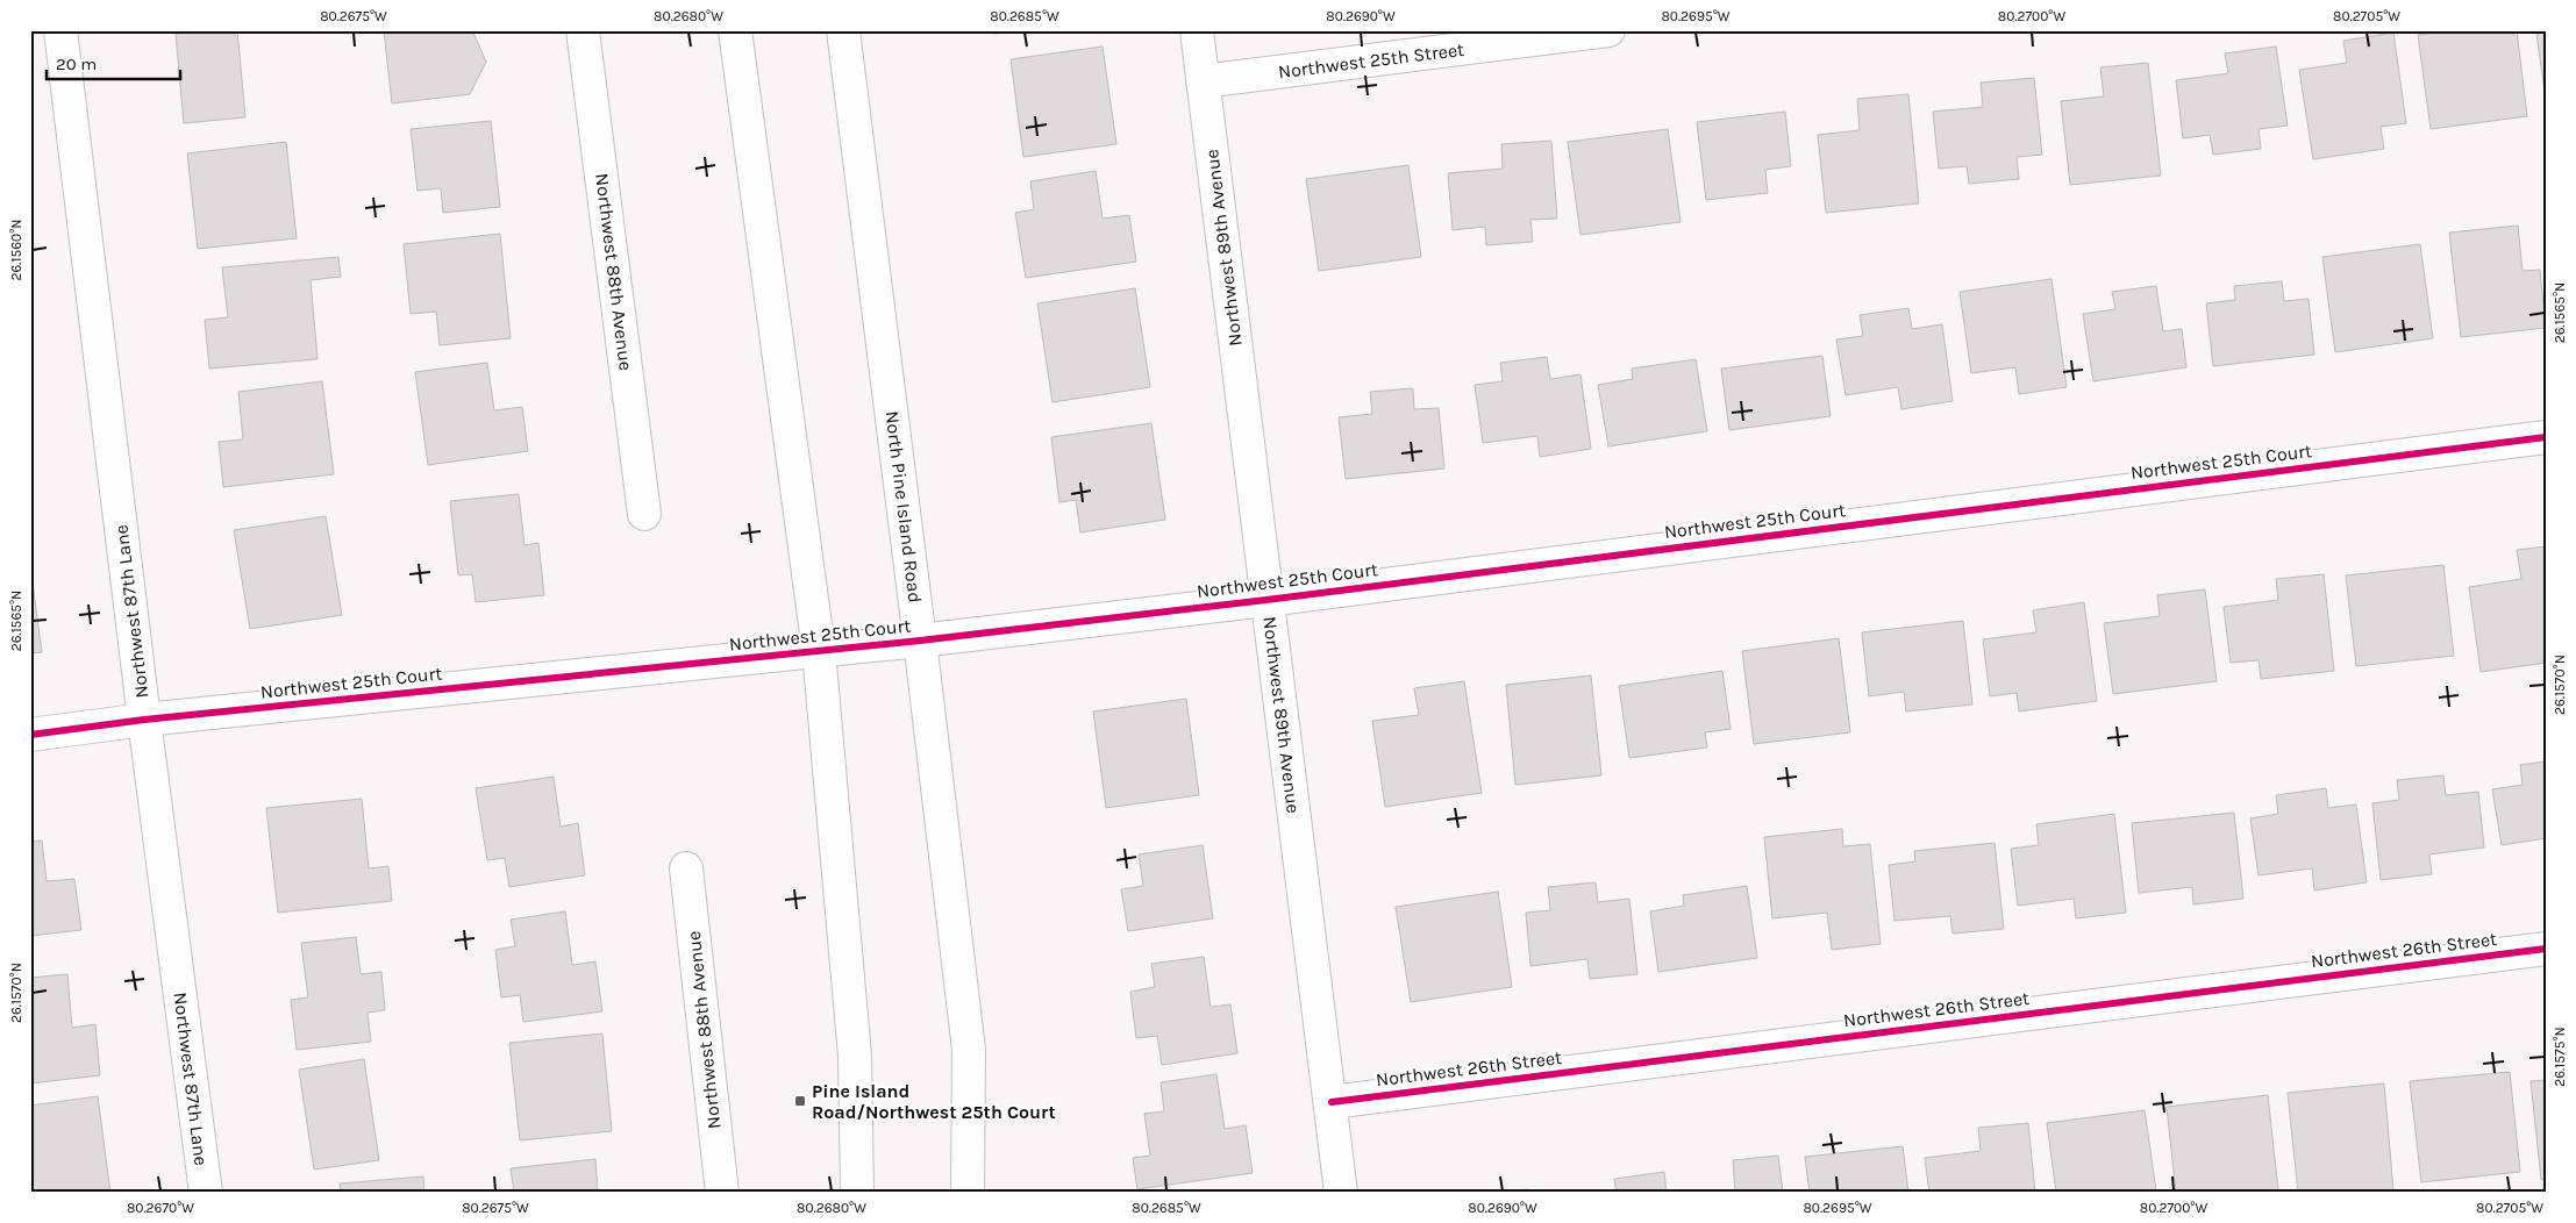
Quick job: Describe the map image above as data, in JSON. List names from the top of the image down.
{
  "streets": {
    "street": [
      "Northwest 25th Street",
      "Northwest 89th Avenue",
      "Northwest 88th Avenue",
      "Northwest 25th Court",
      "North Pine Island Road",
      "Northwest 87th Lane",
      "Northwest 26th Street"
    ]
  },
  "crossings": [
    ["Northwest 25th Street", "Northwest 89th Avenue"],
    ["Northwest 89th Avenue", "Northwest 25th Court"],
    ["Northwest 89th Avenue", "Northwest 26th Street"],
    ["Northwest 25th Court", "North Pine Island Road"],
    ["Northwest 25th Court", "Northwest 87th Lane"]
  ],
  "places": {
    "transit": ["Pine Island Road/Northwest 25th Court"]
  },
  "scale_bar": "20 m",
  "coordinates": [
    "80.2675°W",
    "80.2680°W",
    "80.2685°W",
    "80.2690°W",
    "80.2695°W",
    "80.2700°W",
    "80.2705°W",
    "26.1560°N",
    "26.1565°N",
    "26.1570°N",
    "26.1575°N",
    "80.2670°W"
  ]
}
